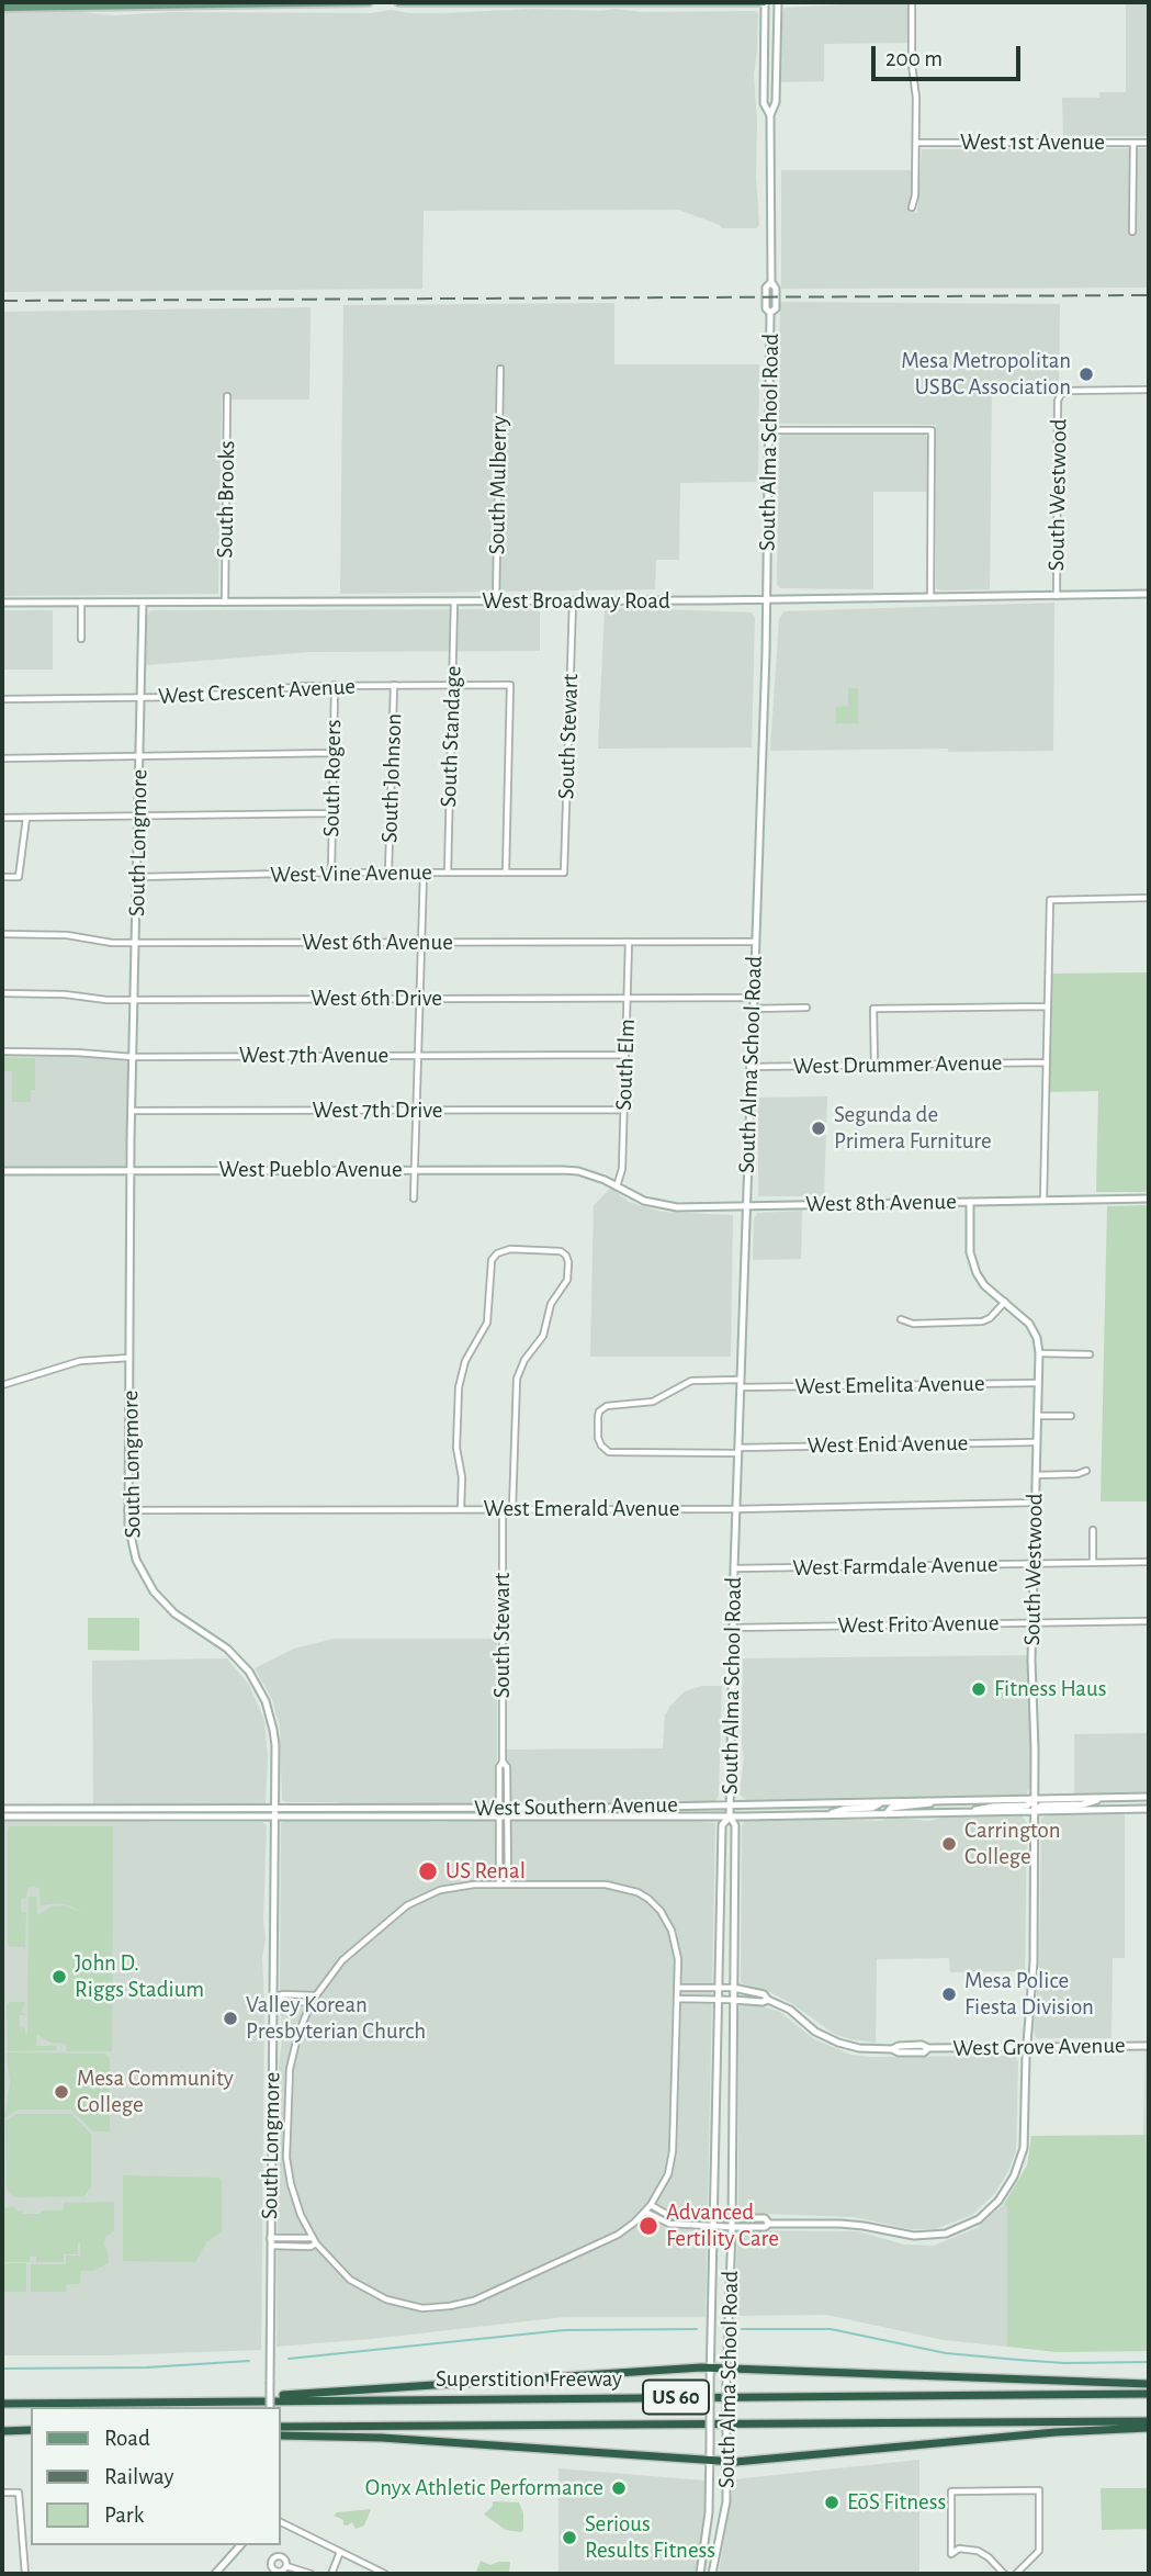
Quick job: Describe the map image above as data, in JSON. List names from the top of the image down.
{
  "streets": {
    "highway": ["Superstition Freeway", "US 60"],
    "main road": [
      "South Alma School Road",
      "South Westwood",
      "West Broadway Road",
      "South Longmore",
      "West Pueblo Avenue",
      "West 8th Avenue",
      "West Southern Avenue",
      "West Grove Avenue"
    ],
    "street": [
      "West 1st Avenue",
      "South Mulberry",
      "South Brooks",
      "West Crescent Avenue",
      "South Standage",
      "South Stewart",
      "South Rogers",
      "South Johnson",
      "West Vine Avenue",
      "West 6th Avenue",
      "West 6th Drive",
      "West 7th Avenue",
      "South Elm",
      "West Drummer Avenue",
      "West 7th Drive",
      "West Emelita Avenue",
      "West Enid Avenue",
      "West Emerald Avenue",
      "West Farmdale Avenue",
      "West Frito Avenue"
    ]
  },
  "crossings": [
    ["South Alma School Road", "West Broadway Road"],
    ["South Alma School Road", "West 6th Avenue"],
    ["South Alma School Road", "West 6th Drive"],
    ["South Alma School Road", "West Drummer Avenue"],
    ["South Alma School Road", "West 8th Avenue"],
    ["South Alma School Road", "West Emelita Avenue"],
    ["South Alma School Road", "West Enid Avenue"],
    ["South Alma School Road", "West Emerald Avenue"],
    ["South Alma School Road", "West Farmdale Avenue"],
    ["South Alma School Road", "West Frito Avenue"],
    ["South Alma School Road", "West Southern Avenue"],
    ["South Alma School Road", "West Grove Avenue"],
    ["South Mulberry", "West Broadway Road"],
    ["South Westwood", "West Broadway Road"],
    ["South Westwood", "West 8th Avenue"],
    ["South Westwood", "West Emelita Avenue"],
    ["South Westwood", "West Enid Avenue"],
    ["South Westwood", "West Emerald Avenue"],
    ["South Westwood", "West Farmdale Avenue"],
    ["South Westwood", "West Frito Avenue"],
    ["South Westwood", "West Southern Avenue"],
    ["South Westwood", "West Grove Avenue"],
    ["South Brooks", "West Broadway Road"],
    ["West Broadway Road", "South Standage"],
    ["West Broadway Road", "South Stewart"],
    ["West Broadway Road", "South Longmore"],
    ["West Crescent Avenue", "South Standage"],
    ["West Crescent Avenue", "South Rogers"],
    ["West Crescent Avenue", "South Johnson"],
    ["West Crescent Avenue", "South Longmore"],
    ["West Crescent Avenue", "West Vine Avenue"],
    ["South Standage", "West Vine Avenue"],
    ["South Stewart", "West Vine Avenue"],
    ["South Stewart", "West Emerald Avenue"],
    ["South Stewart", "West Southern Avenue"],
    ["South Rogers", "West Vine Avenue"],
    ["South Johnson", "West Vine Avenue"],
    ["South Longmore", "West Vine Avenue"],
    ["South Longmore", "West 6th Avenue"],
    ["South Longmore", "West 6th Drive"],
    ["South Longmore", "West 7th Avenue"],
    ["South Longmore", "West 7th Drive"],
    ["South Longmore", "West Pueblo Avenue"],
    ["South Longmore", "West Emerald Avenue"],
    ["South Longmore", "West Southern Avenue"],
    ["West 6th Avenue", "South Elm"],
    ["West 6th Drive", "South Elm"],
    ["West 7th Avenue", "South Elm"],
    ["South Elm", "West 7th Drive"],
    ["South Elm", "West Pueblo Avenue"],
    ["South Elm", "West 8th Avenue"],
    ["West Pueblo Avenue", "West 8th Avenue"],
    ["West Emelita Avenue", "West Enid Avenue"]
  ],
  "places": [
    "Mesa Metropolitan USBC Association",
    "Segunda de Primera Furniture",
    "Fitness Haus",
    "Carrington College",
    "US Renal",
    "John D. Riggs Stadium",
    "Mesa Police Fiesta Division",
    "Valley Korean Presbyterian Church",
    "Mesa Community College",
    "Advanced Fertility Care",
    "Onyx Athletic Performance",
    "EōS Fitness",
    "Serious Results Fitness"
  ],
  "legend": ["Road", "Railway", "Park"],
  "scale_bar": "200 m"
}
